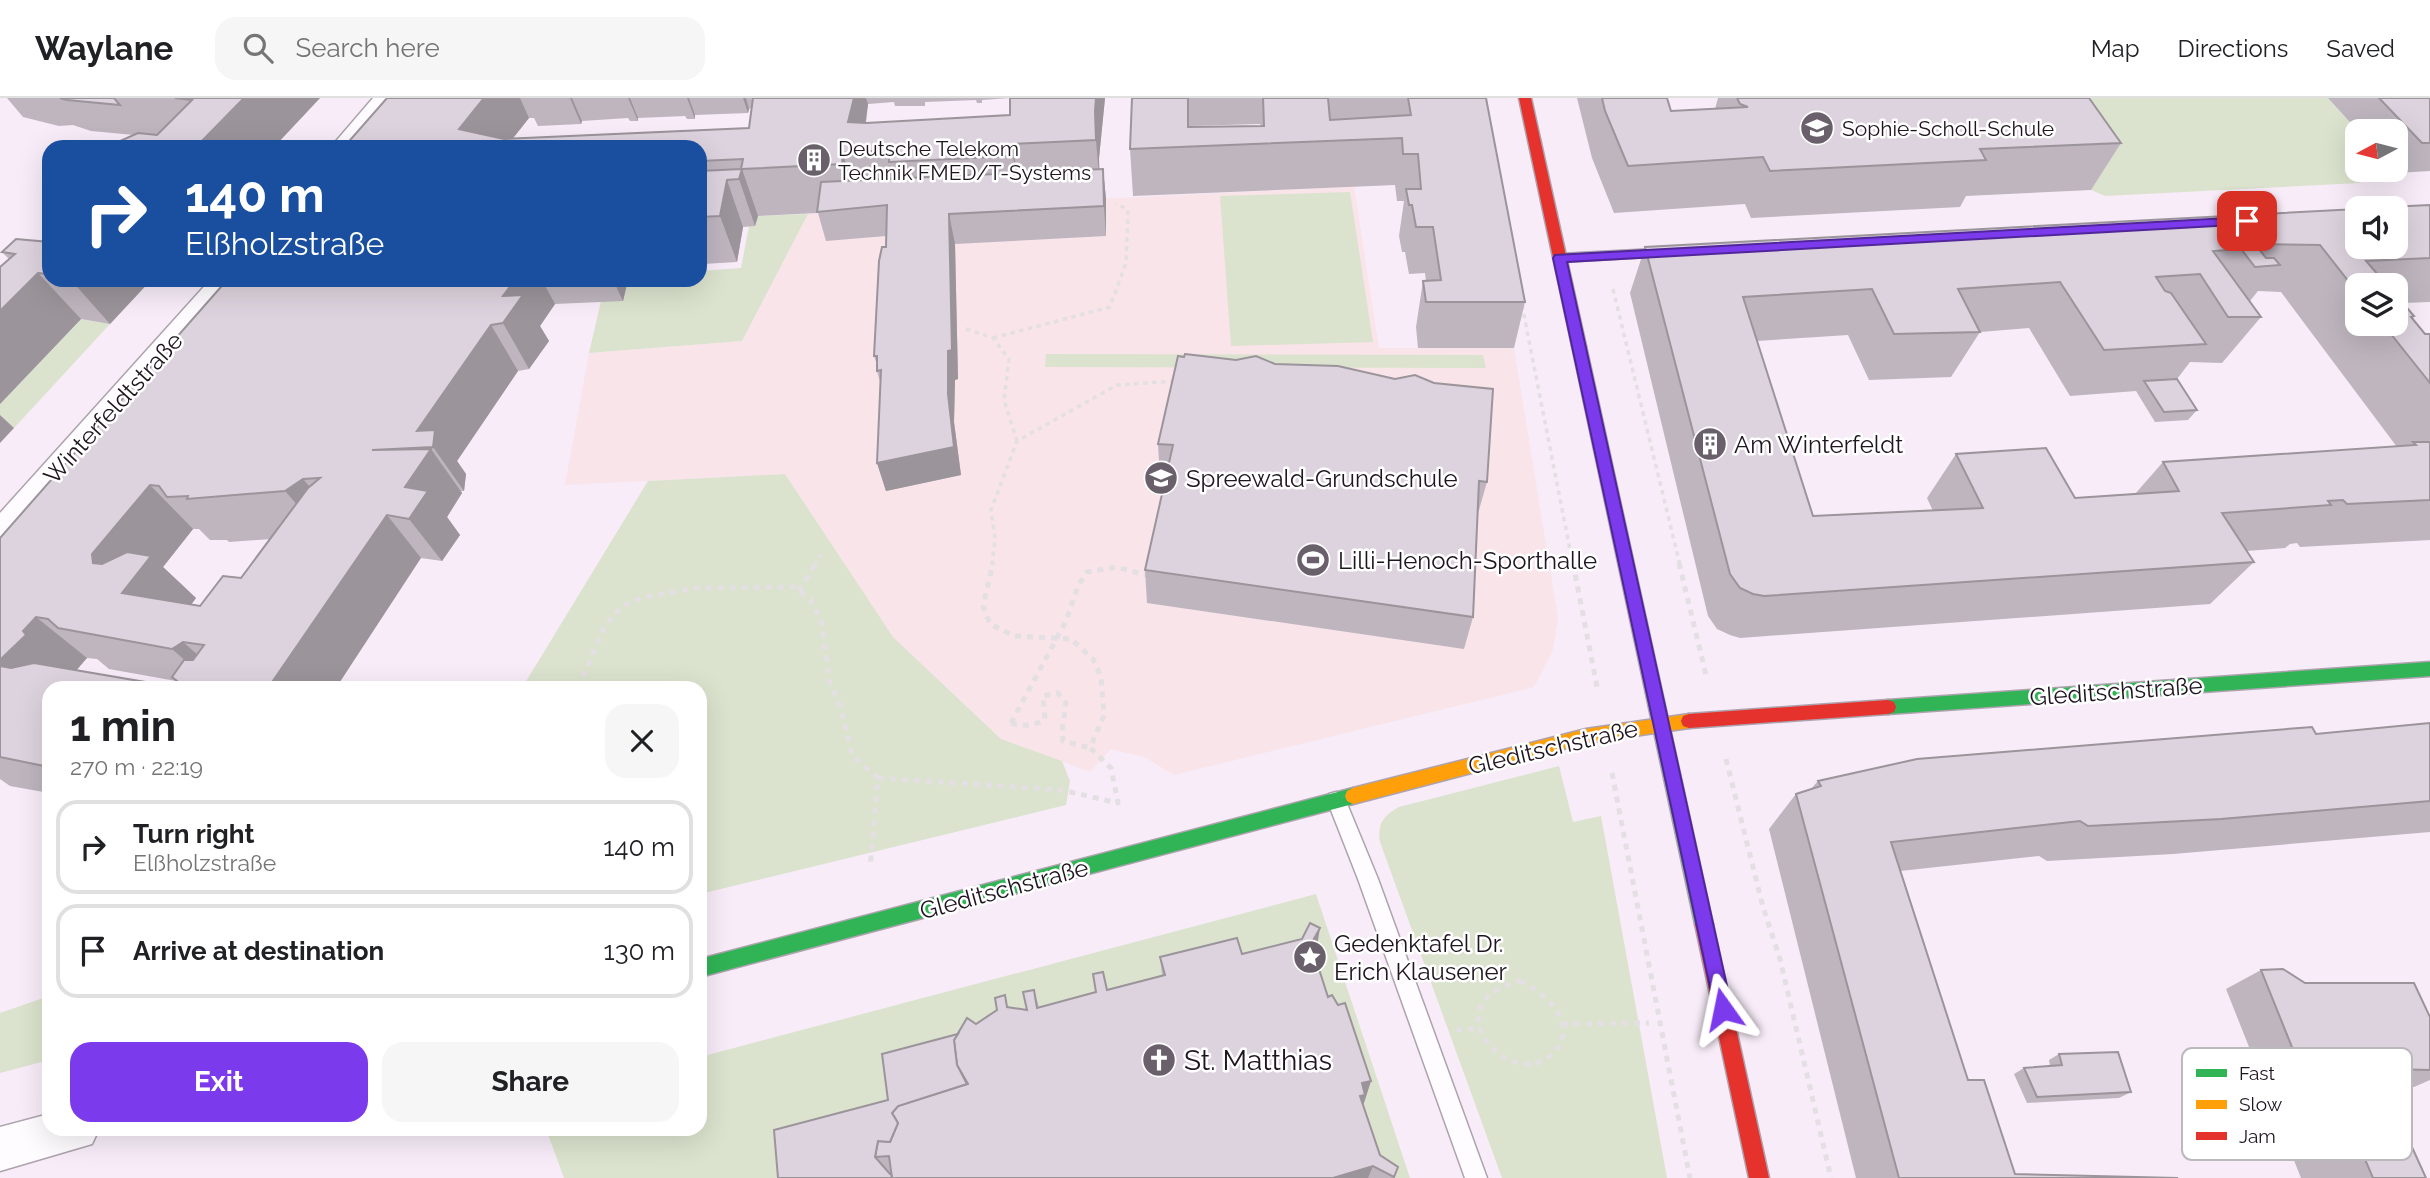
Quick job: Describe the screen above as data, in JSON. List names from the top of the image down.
{
  "streets": {
    "street": ["Winterfeldtstraße", "Gleditschstraße"]
  },
  "places": {
    "school or university": ["Sophie-Scholl-Schule", "Spreewald-Grundschule"],
    "building": ["Deutsche Telekom Technik FMED/T-Systems", "Am Winterfeldt"],
    "sports": ["Lilli-Henoch-Sporthalle"],
    "place": ["Gedenktafel Dr. Erich Klausener"],
    "church": ["St. Matthias"]
  },
  "legend": ["Fast", "Slow", "Jam"],
  "north": "left",
  "page": {
    "header": "Waylane",
    "search": "Search here",
    "nav": ["Map", "Directions", "Saved"],
    "turn": ["140 m", "Elßholzstraße"],
    "heading": ["1 min", "270 m · 22:19"],
    "list": [
      {
        "name": "Turn right",
        "note": "Elßholzstraße",
        "value": "140 m"
      },
      {
        "name": "Arrive at destination",
        "value": "130 m"
      }
    ],
    "buttons": ["Exit", "Share"]
  }
}
